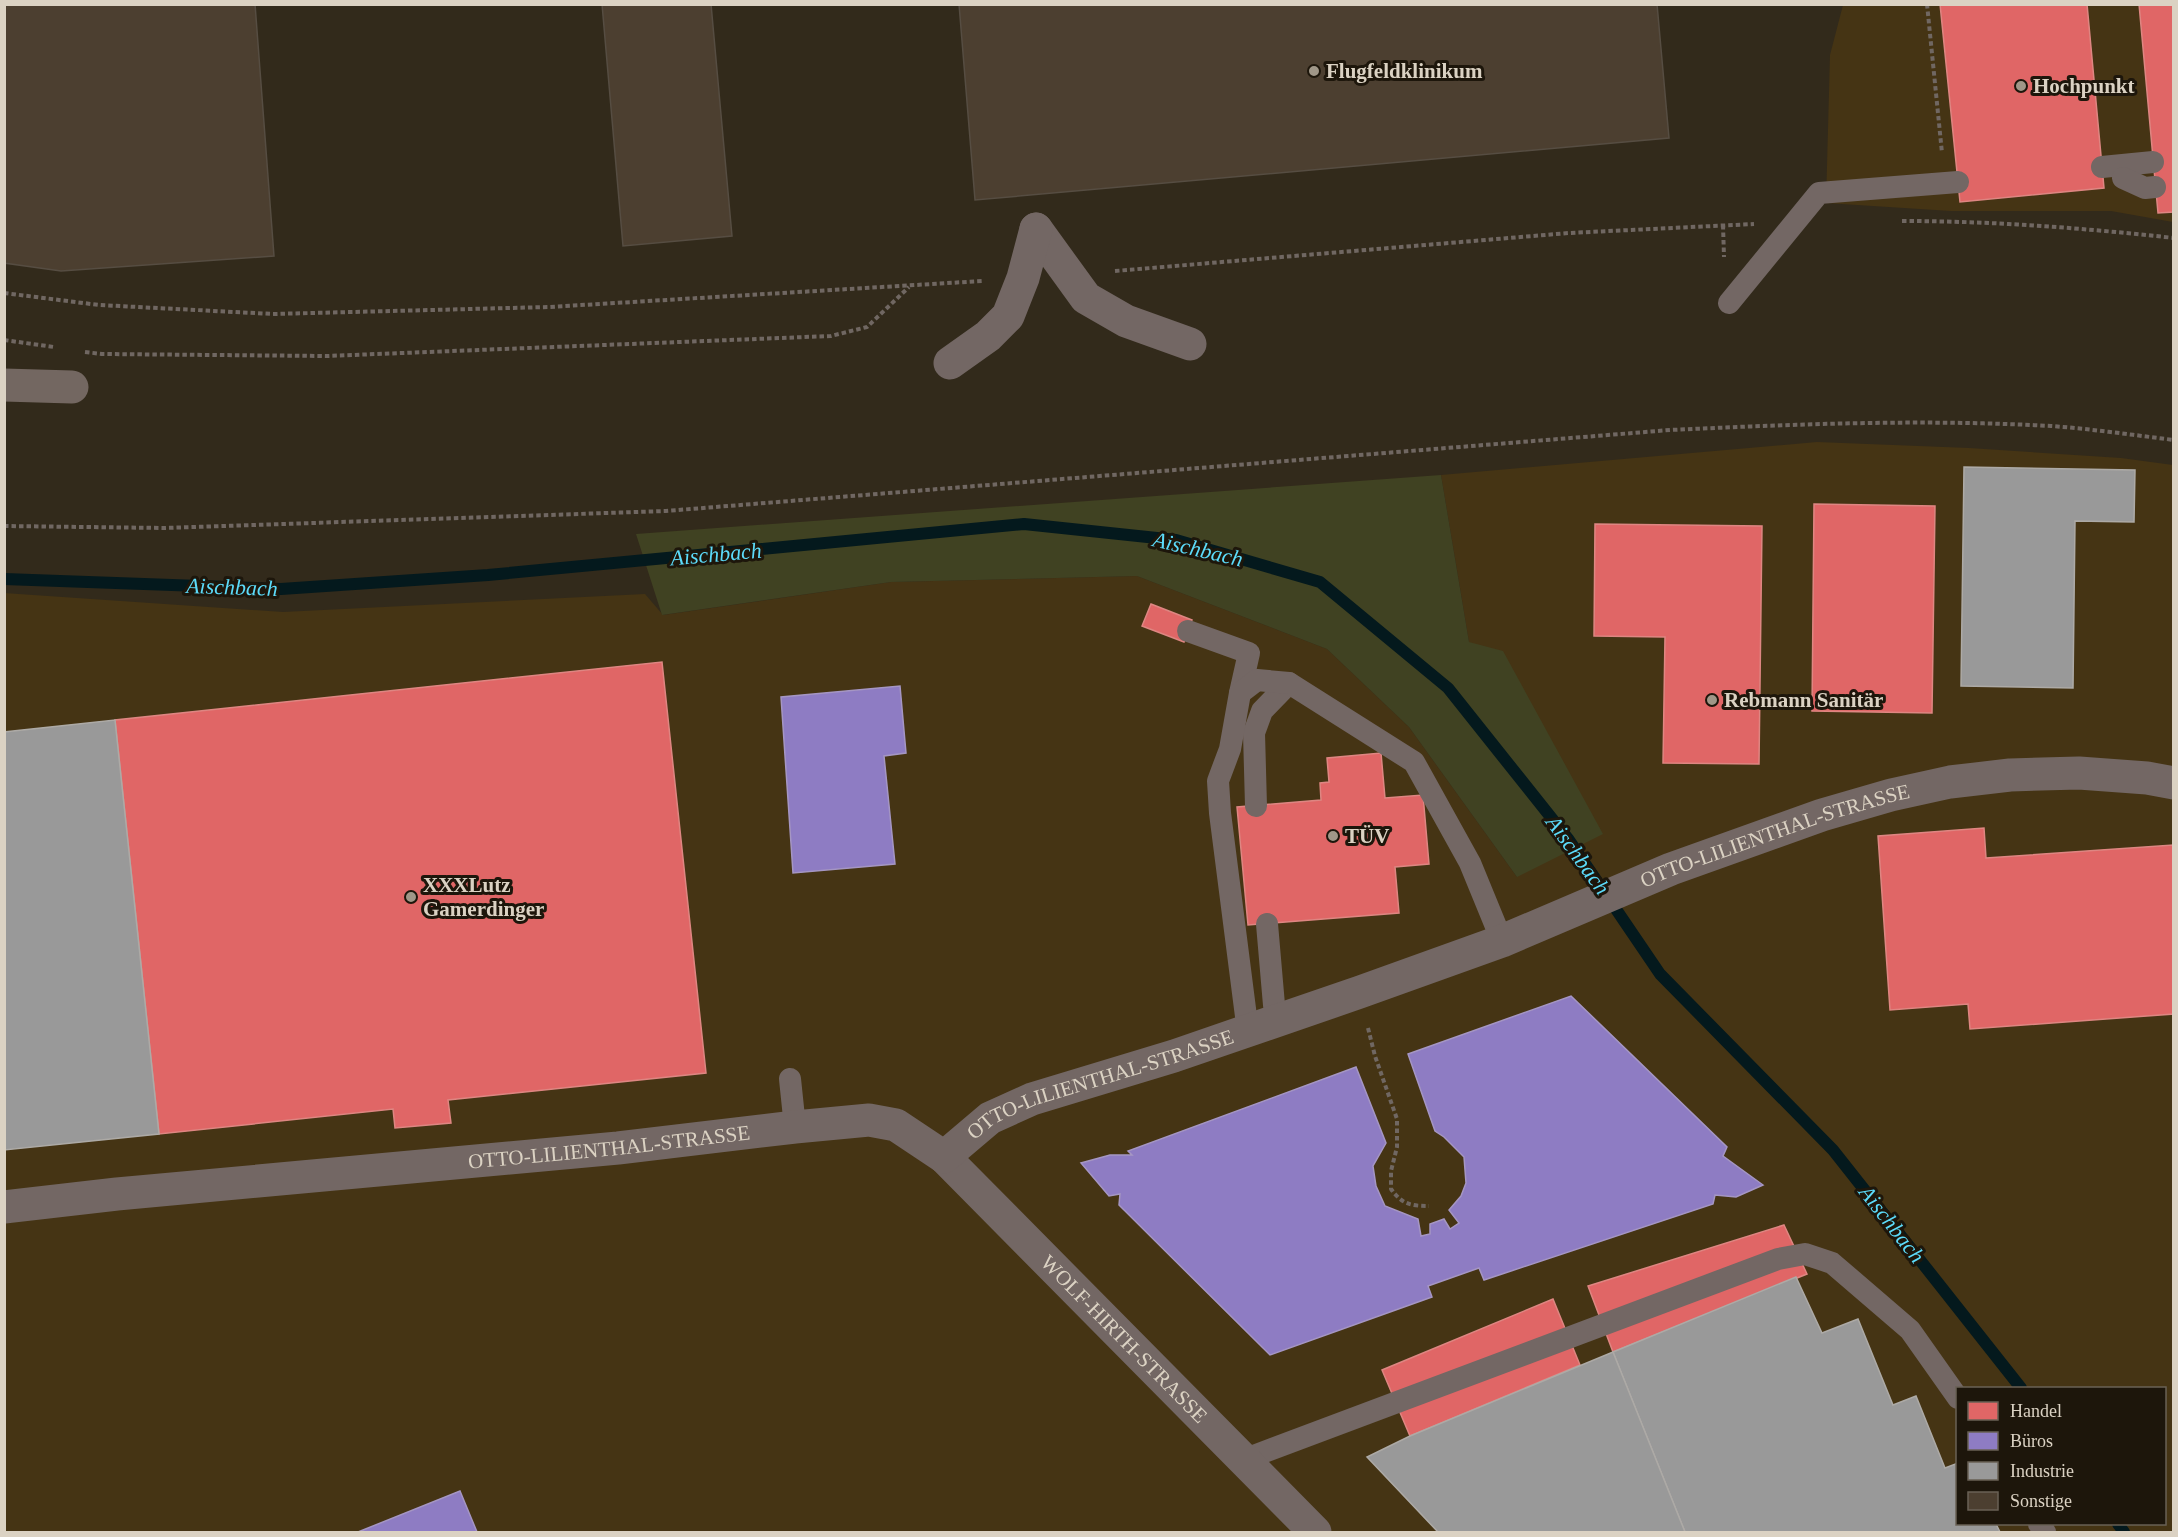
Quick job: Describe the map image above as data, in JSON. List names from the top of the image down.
{
  "streets": {
    "street": ["OTTO-LILIENTHAL-STRASSE", "WOLF-HIRTH-STRASSE"]
  },
  "crossings": [
    ["OTTO-LILIENTHAL-STRASSE", "WOLF-HIRTH-STRASSE"]
  ],
  "water": ["Aischbach"],
  "places": [
    "Flugfeldklinikum",
    "Hochpunkt",
    "Rebmann Sanitär",
    "TÜV",
    "XXXLutz Gamerdinger"
  ],
  "legend": [
    "Handel",
    "Büros",
    "Industrie",
    "Sonstige"
  ]
}
